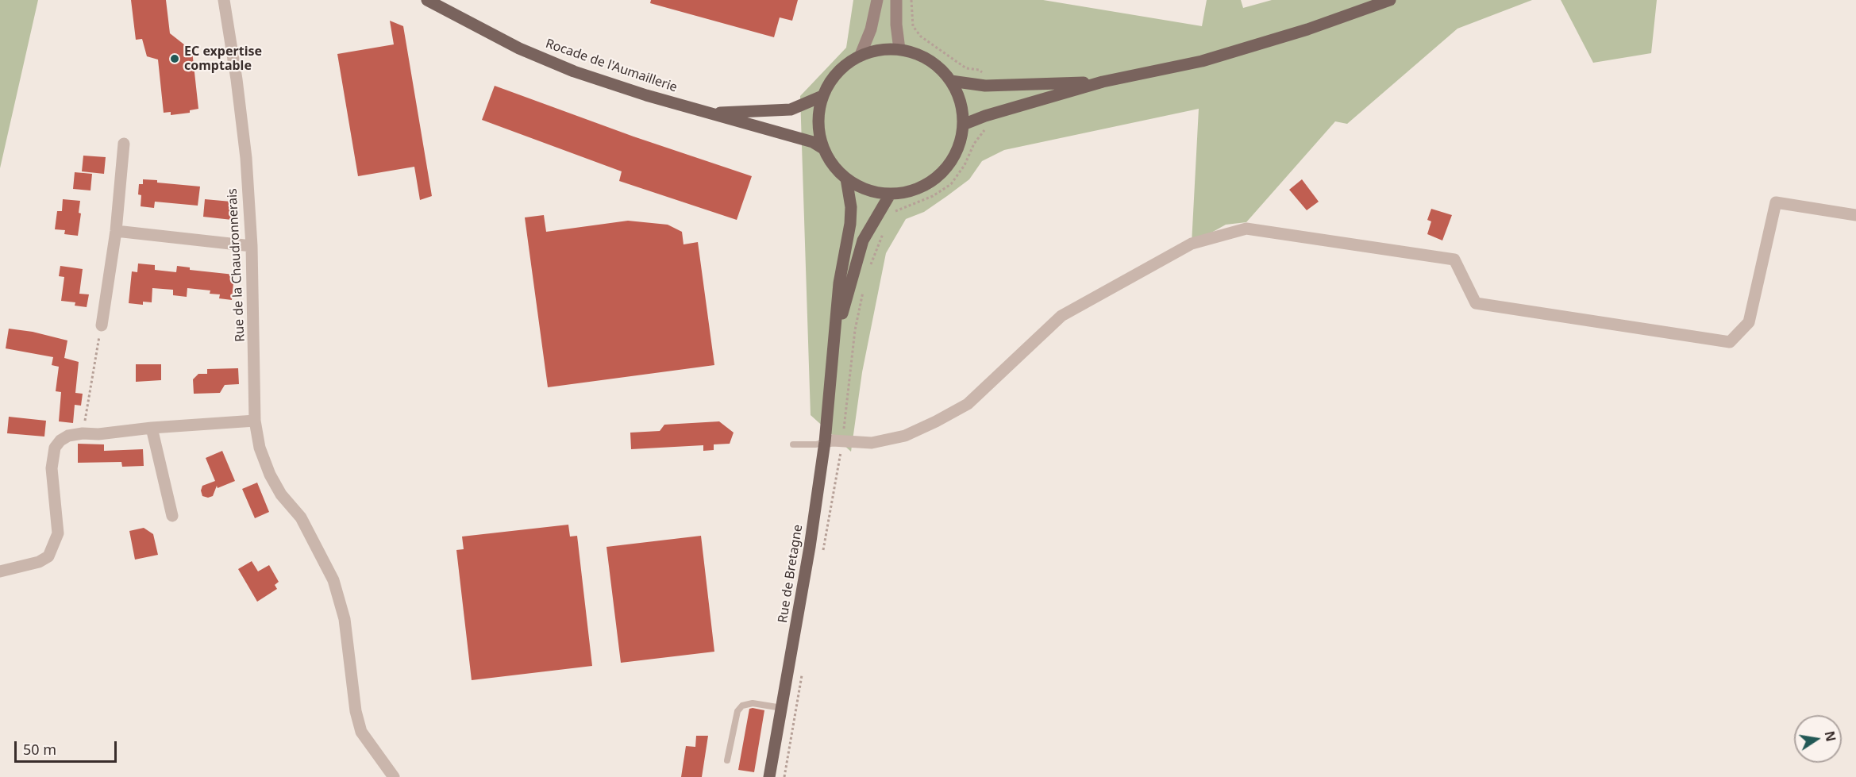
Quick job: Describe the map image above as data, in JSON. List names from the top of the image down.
{
  "streets": {
    "main road": ["Rocade de l'Aumaillerie", "Rue de Bretagne"],
    "street": ["Rue de la Chaudronnerais"]
  },
  "crossings": [
    ["Rocade de l'Aumaillerie", "Rue de Bretagne"]
  ],
  "places": ["EC expertise comptable"],
  "scale_bar": "50 m",
  "north": "right"
}
